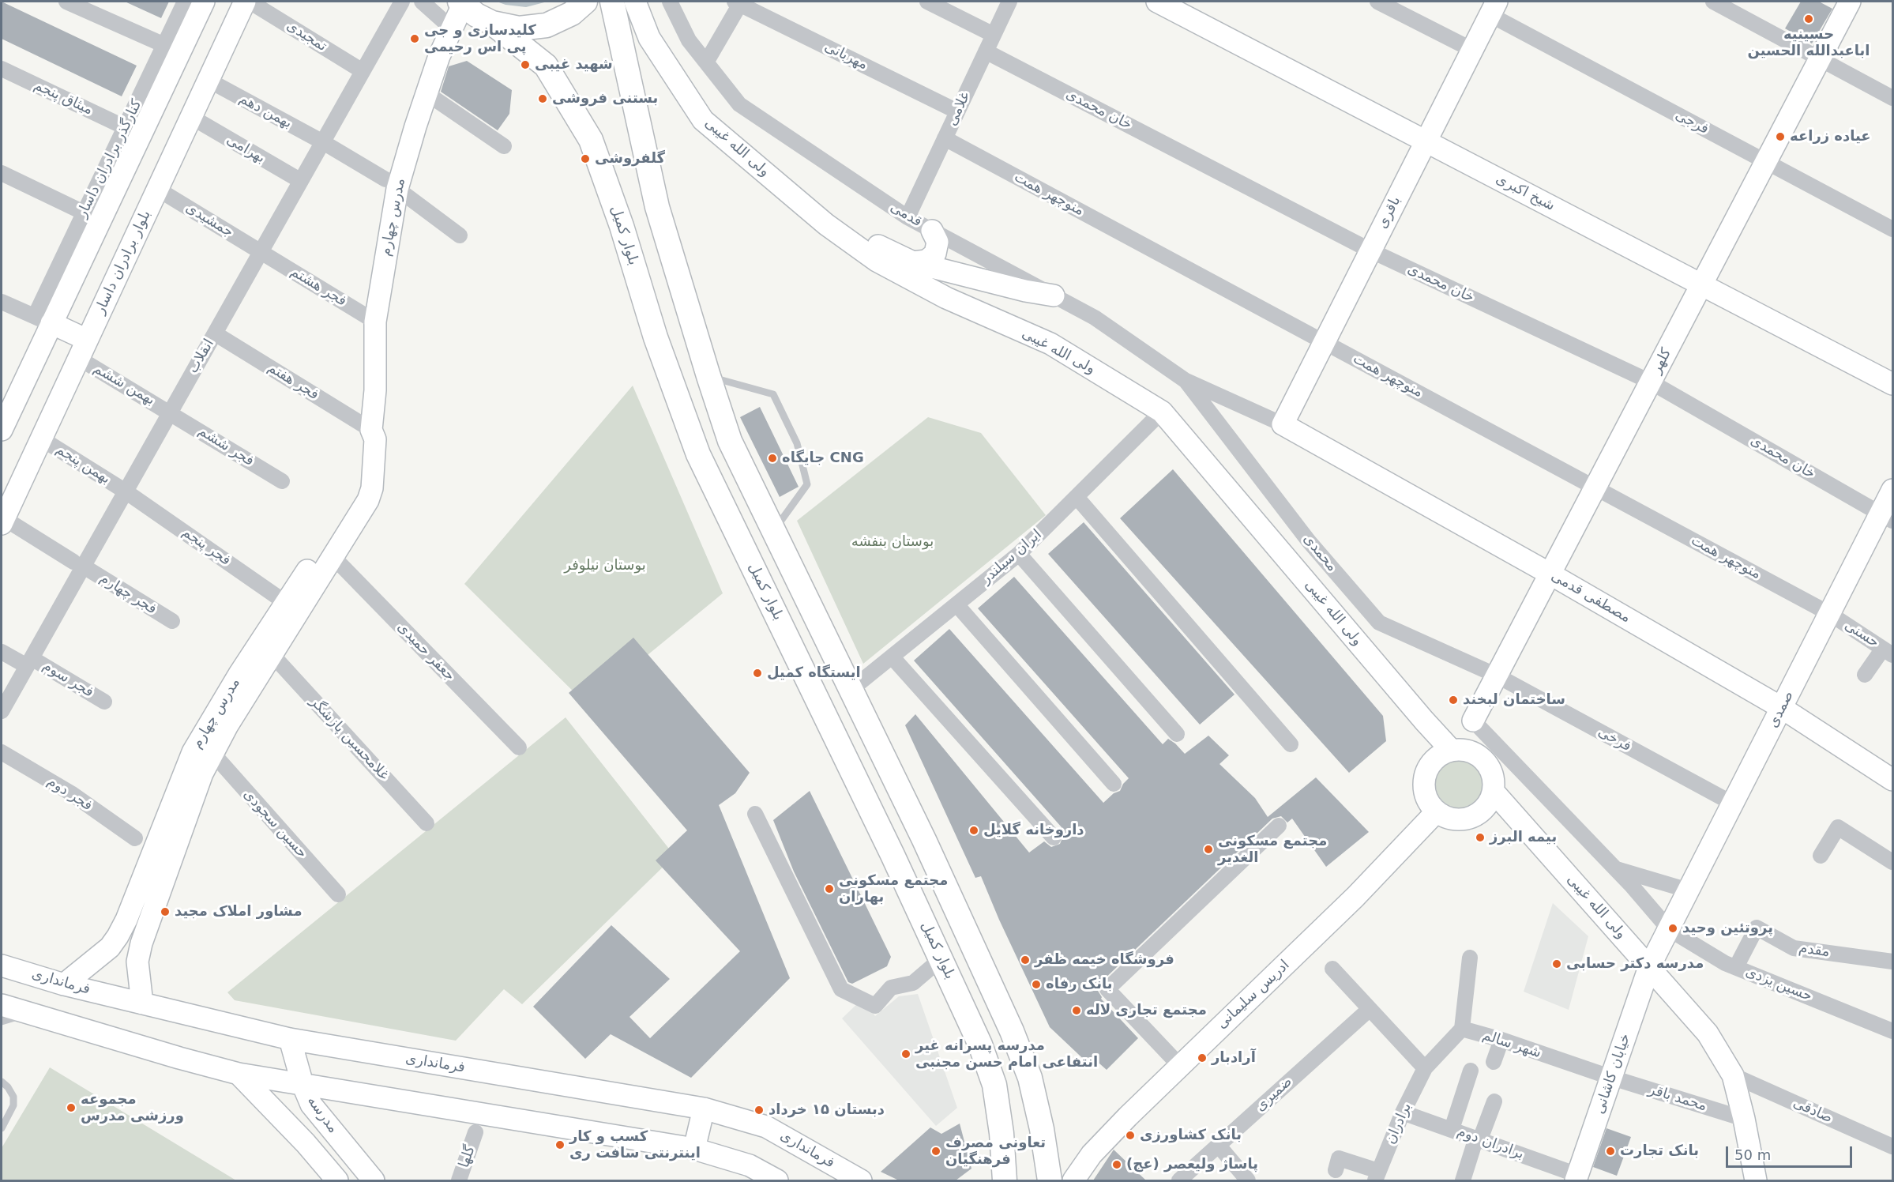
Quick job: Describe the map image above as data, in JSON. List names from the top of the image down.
{
  "streets": {
    "main road": ["بلوار کمیل"],
    "street": [
      "تمجیدی",
      "مهربانی",
      "میثاق پنجم",
      "غلامی",
      "خان محمدی",
      "بهمن دهم",
      "فرجی",
      "ولی الله غیبی",
      "بهرامی",
      "کنارگذر برادران داسار",
      "شیخ اکبری",
      "منوچهر همت",
      "باقری",
      "قدمی",
      "مدرس چهارم",
      "جمشیدی",
      "بلوار برادران داسار",
      "فجر هشتم",
      "انقلاب",
      "کلهر",
      "فجر هفتم",
      "بهمن ششم",
      "فجر ششم",
      "بهمن پنجم",
      "فجر پنجم",
      "محمدی",
      "ایران سیلندر",
      "فجر چهارم",
      "مصطفی قدمی",
      "حسنی",
      "جعفر حمیدی",
      "فجر سوم",
      "صمدی",
      "غلامحسین پازشگر",
      "فرخی",
      "فجر دوم",
      "حسین سجودی",
      "مقدم",
      "فرمانداری",
      "حسین یزدی",
      "ادریس سلیمانی",
      "شهر سالم",
      "خیابان کاشانی",
      "ضمیری",
      "محمد باقر",
      "صادقی",
      "مدرسه",
      "برادران",
      "برادران دوم",
      "گلها"
    ]
  },
  "crossings": [
    ["تمجیدی", "انقلاب"],
    ["مهربانی", "غلامی"],
    ["میثاق پنجم", "کنارگذر برادران داسار"],
    ["غلامی", "خان محمدی"],
    ["غلامی", "منوچهر همت"],
    ["غلامی", "قدمی"],
    ["خان محمدی", "باقری"],
    ["خان محمدی", "کلهر"],
    ["خان محمدی", "صمدی"],
    ["بهمن دهم", "بلوار برادران داسار"],
    ["بهمن دهم", "انقلاب"],
    ["فرجی", "باقری"],
    ["فرجی", "کلهر"],
    ["ولی الله غیبی", "ایران سیلندر"],
    ["ولی الله غیبی", "ادریس سلیمانی"],
    ["ولی الله غیبی", "خیابان کاشانی"],
    ["ولی الله غیبی", "محمد باقر"],
    ["ولی الله غیبی", "صادقی"],
    ["بهرامی", "بلوار برادران داسار"],
    ["بهرامی", "انقلاب"],
    ["شیخ اکبری", "باقری"],
    ["شیخ اکبری", "کلهر"],
    ["منوچهر همت", "باقری"],
    ["منوچهر همت", "کلهر"],
    ["منوچهر همت", "حسنی"],
    ["منوچهر همت", "صمدی"],
    ["باقری", "مصطفی قدمی"],
    ["قدمی", "محمدی"],
    ["مدرس چهارم", "فجر هشتم"],
    ["مدرس چهارم", "فجر هفتم"],
    ["مدرس چهارم", "فجر پنجم"],
    ["مدرس چهارم", "جعفر حمیدی"],
    ["مدرس چهارم", "غلامحسین پازشگر"],
    ["مدرس چهارم", "حسین سجودی"],
    ["مدرس چهارم", "فرمانداری"],
    ["جمشیدی", "بلوار برادران داسار"],
    ["جمشیدی", "فجر هشتم"],
    ["جمشیدی", "انقلاب"],
    ["بلوار برادران داسار", "بهمن ششم"],
    ["بلوار برادران داسار", "بهمن پنجم"],
    ["بلوار برادران داسار", "فجر چهارم"],
    ["فجر هشتم", "انقلاب"],
    ["انقلاب", "فجر هفتم"],
    ["انقلاب", "بهمن ششم"],
    ["انقلاب", "فجر ششم"],
    ["انقلاب", "بهمن پنجم"],
    ["انقلاب", "فجر پنجم"],
    ["انقلاب", "فجر چهارم"],
    ["انقلاب", "فجر سوم"],
    ["کلهر", "محمدی"],
    ["کلهر", "مصطفی قدمی"],
    ["کلهر", "فرخی"],
    ["کلهر", "حسین یزدی"],
    ["بهمن ششم", "فجر ششم"],
    ["بهمن پنجم", "فجر پنجم"],
    ["محمدی", "فرخی"],
    ["مصطفی قدمی", "صمدی"],
    ["حسنی", "صمدی"],
    ["صمدی", "فرخی"],
    ["صمدی", "حسین یزدی"],
    ["صمدی", "خیابان کاشانی"],
    ["مقدم", "حسین یزدی"],
    ["فرمانداری", "مدرسه"],
    ["حسین یزدی", "خیابان کاشانی"],
    ["شهر سالم", "خیابان کاشانی"],
    ["شهر سالم", "محمد باقر"],
    ["خیابان کاشانی", "محمد باقر"],
    ["خیابان کاشانی", "برادران دوم"],
    ["برادران", "برادران دوم"]
  ],
  "parks": ["بوستان بنفشه", "بوستان نیلوفر"],
  "places": [
    "حسینیه اباعبدالله الحسین",
    "کلیدسازی و جی پی اس رحیمی",
    "شهید غیبی",
    "بستنی فروشی",
    "عیاده زراعه",
    "گلفروشی",
    "جایگاه CNG",
    "ایستگاه کمیل",
    "ساختمان لبخند",
    "داروخانه گلایل",
    "بیمه البرز",
    "مجتمع مسکونی الغدیر",
    "مجتمع مسکونی بهاران",
    "مشاور املاک مجید",
    "پروتئین وحید",
    "فروشگاه خیمه ظفر",
    "مدرسه دکتر حسابی",
    "بانک رفاه",
    "مجتمع تجاری لاله",
    "مدرسه پسرانه غیر انتفاعی امام حسن مجنبی",
    "آرادبار",
    "مجموعه ورزشی مدرس",
    "دبستان ۱۵ خرداد",
    "بانک کشاورزی",
    "کسب و کار اینترنتی سافت ری",
    "تعاونی مصرف فرهنگیان",
    "بانک تجارت",
    "پاساژ ولیعصر (عج)"
  ],
  "scale_bar": "50 m"
}
